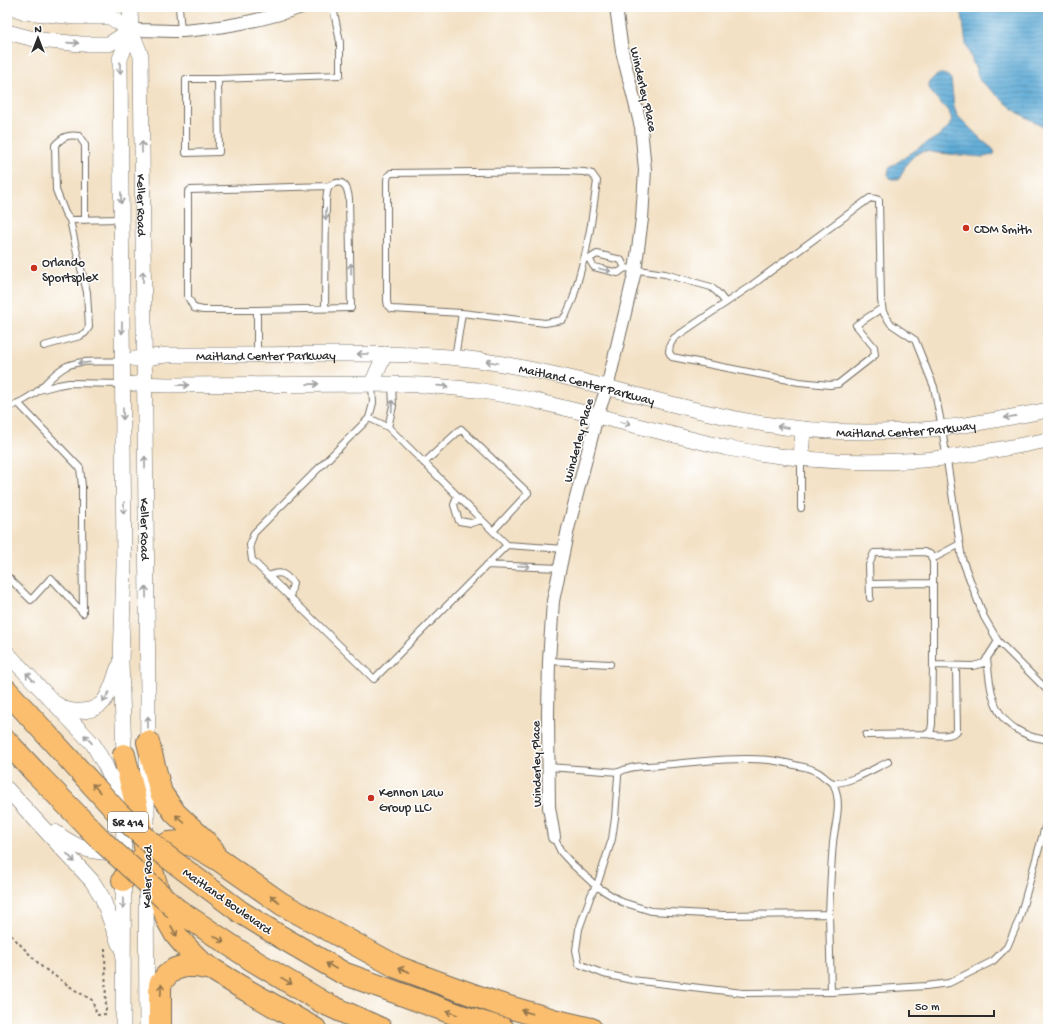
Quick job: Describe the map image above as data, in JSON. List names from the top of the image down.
{
  "streets": {
    "highway": ["SR 414", "Maitland Boulevard"],
    "street": ["Winderley Place", "Keller Road", "Maitland Center Parkway"]
  },
  "crossings": [
    ["Winderley Place", "Maitland Center Parkway"],
    ["Keller Road", "Maitland Center Parkway"]
  ],
  "places": ["CDM Smith", "Orlando Sportsplex", "Kennon Law Group LLC"],
  "scale_bar": "50 m",
  "north": "top"
}
